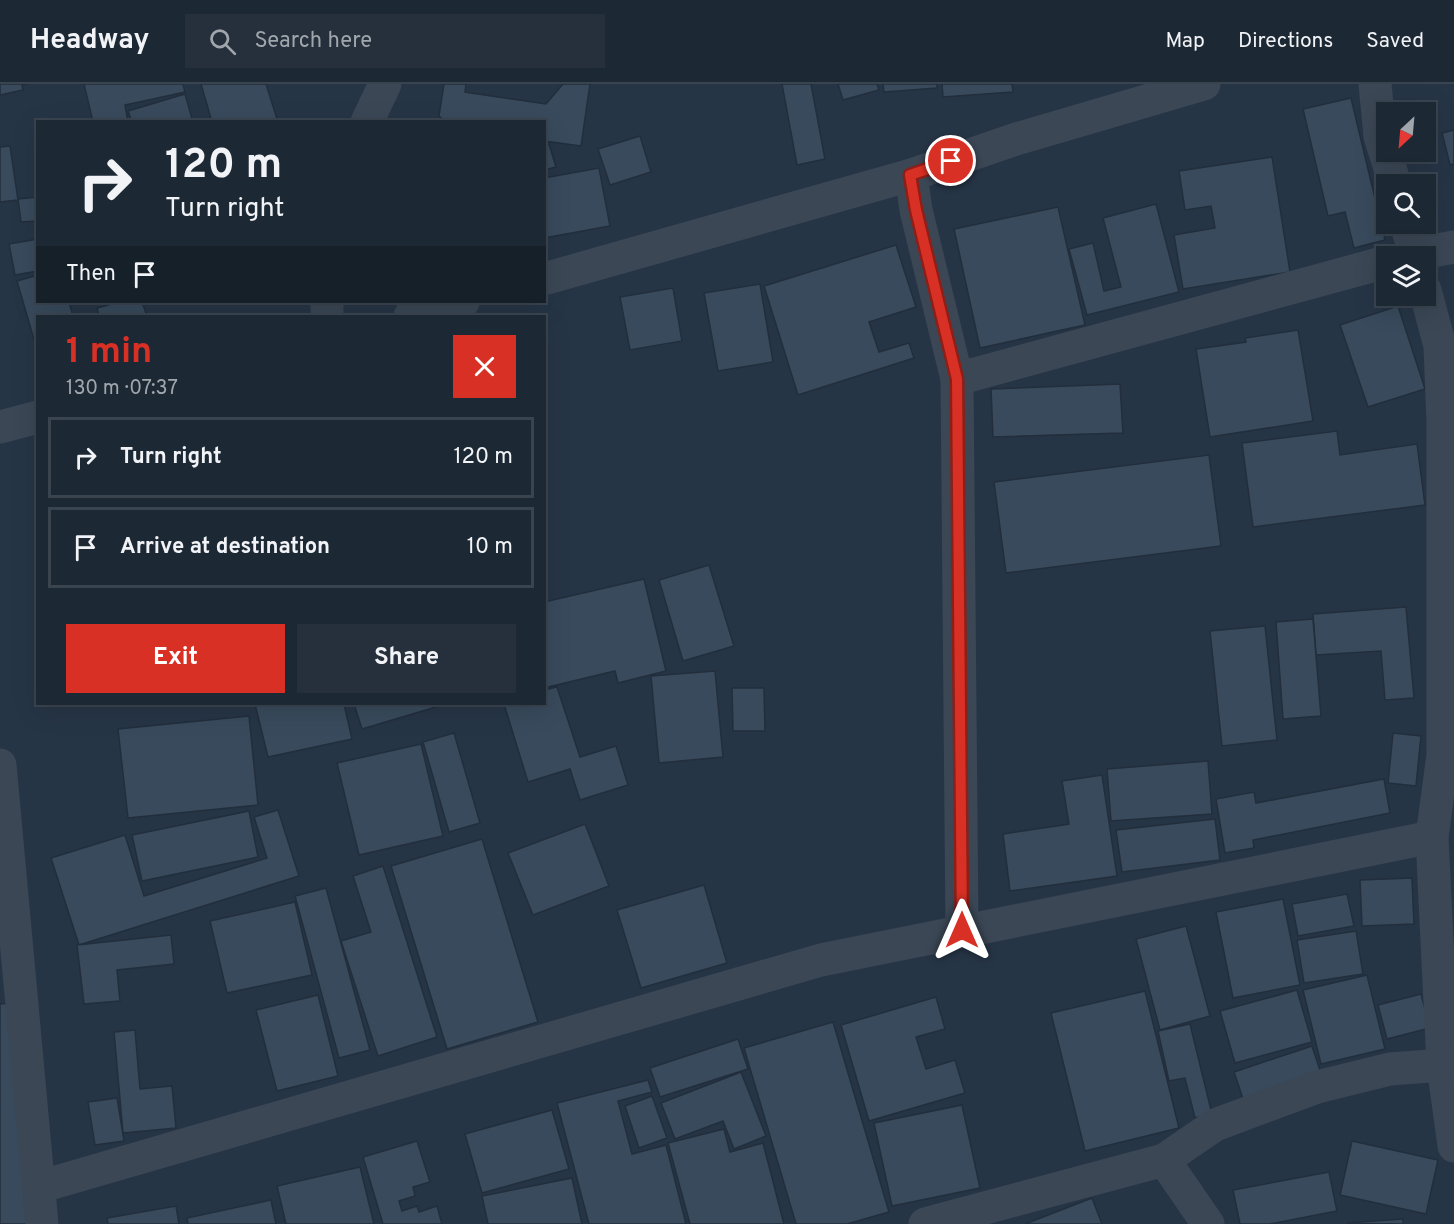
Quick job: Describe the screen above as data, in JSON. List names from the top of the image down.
{
  "north": "bottom left",
  "page": {
    "header": "Headway",
    "search": "Search here",
    "nav": ["Map", "Directions", "Saved"],
    "turn": ["120 m", "Turn right"],
    "then": "Then",
    "heading": ["1 min", "130 m · 07:37"],
    "list": [
      {
        "name": "Turn right",
        "value": "120 m"
      },
      {
        "name": "Arrive at destination",
        "value": "10 m"
      }
    ],
    "buttons": ["Exit", "Share"]
  }
}
